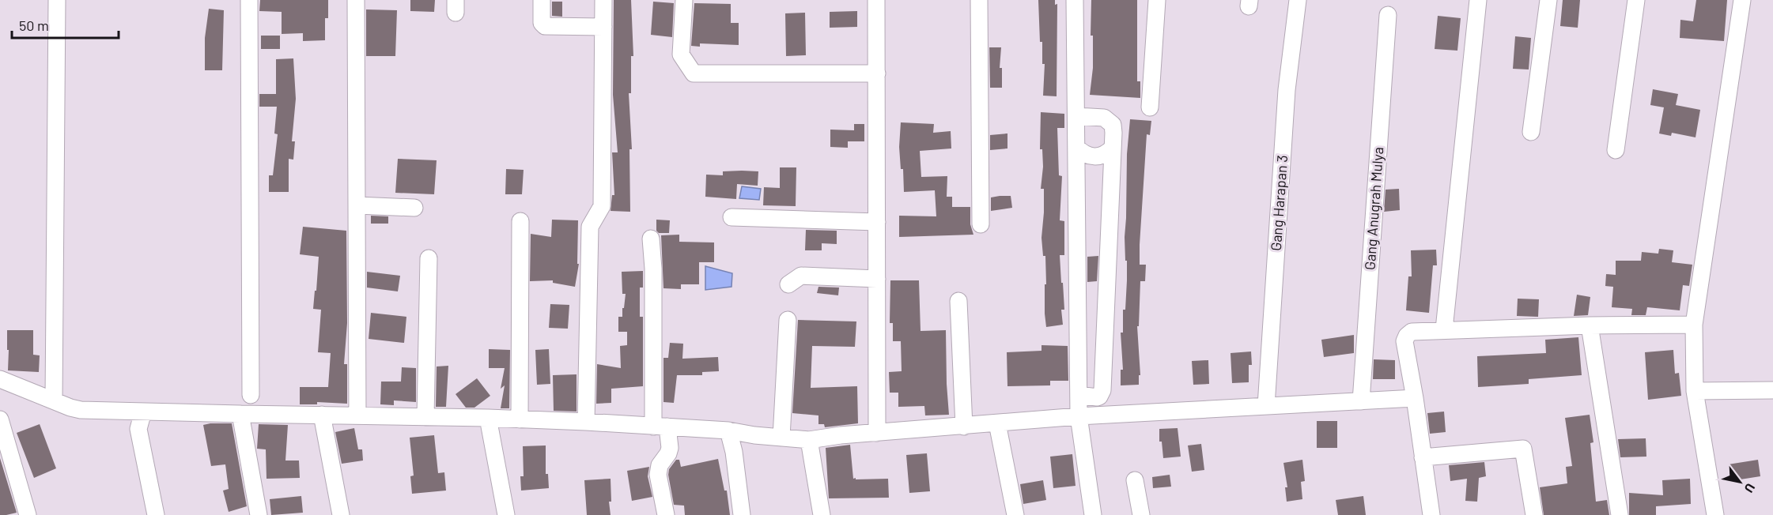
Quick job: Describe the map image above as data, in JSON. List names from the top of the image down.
{
  "streets": {
    "street": ["Gang Harapan 3", "Gang Anugrah Mulya"]
  },
  "scale_bar": "50 m",
  "north": "bottom right"
}
